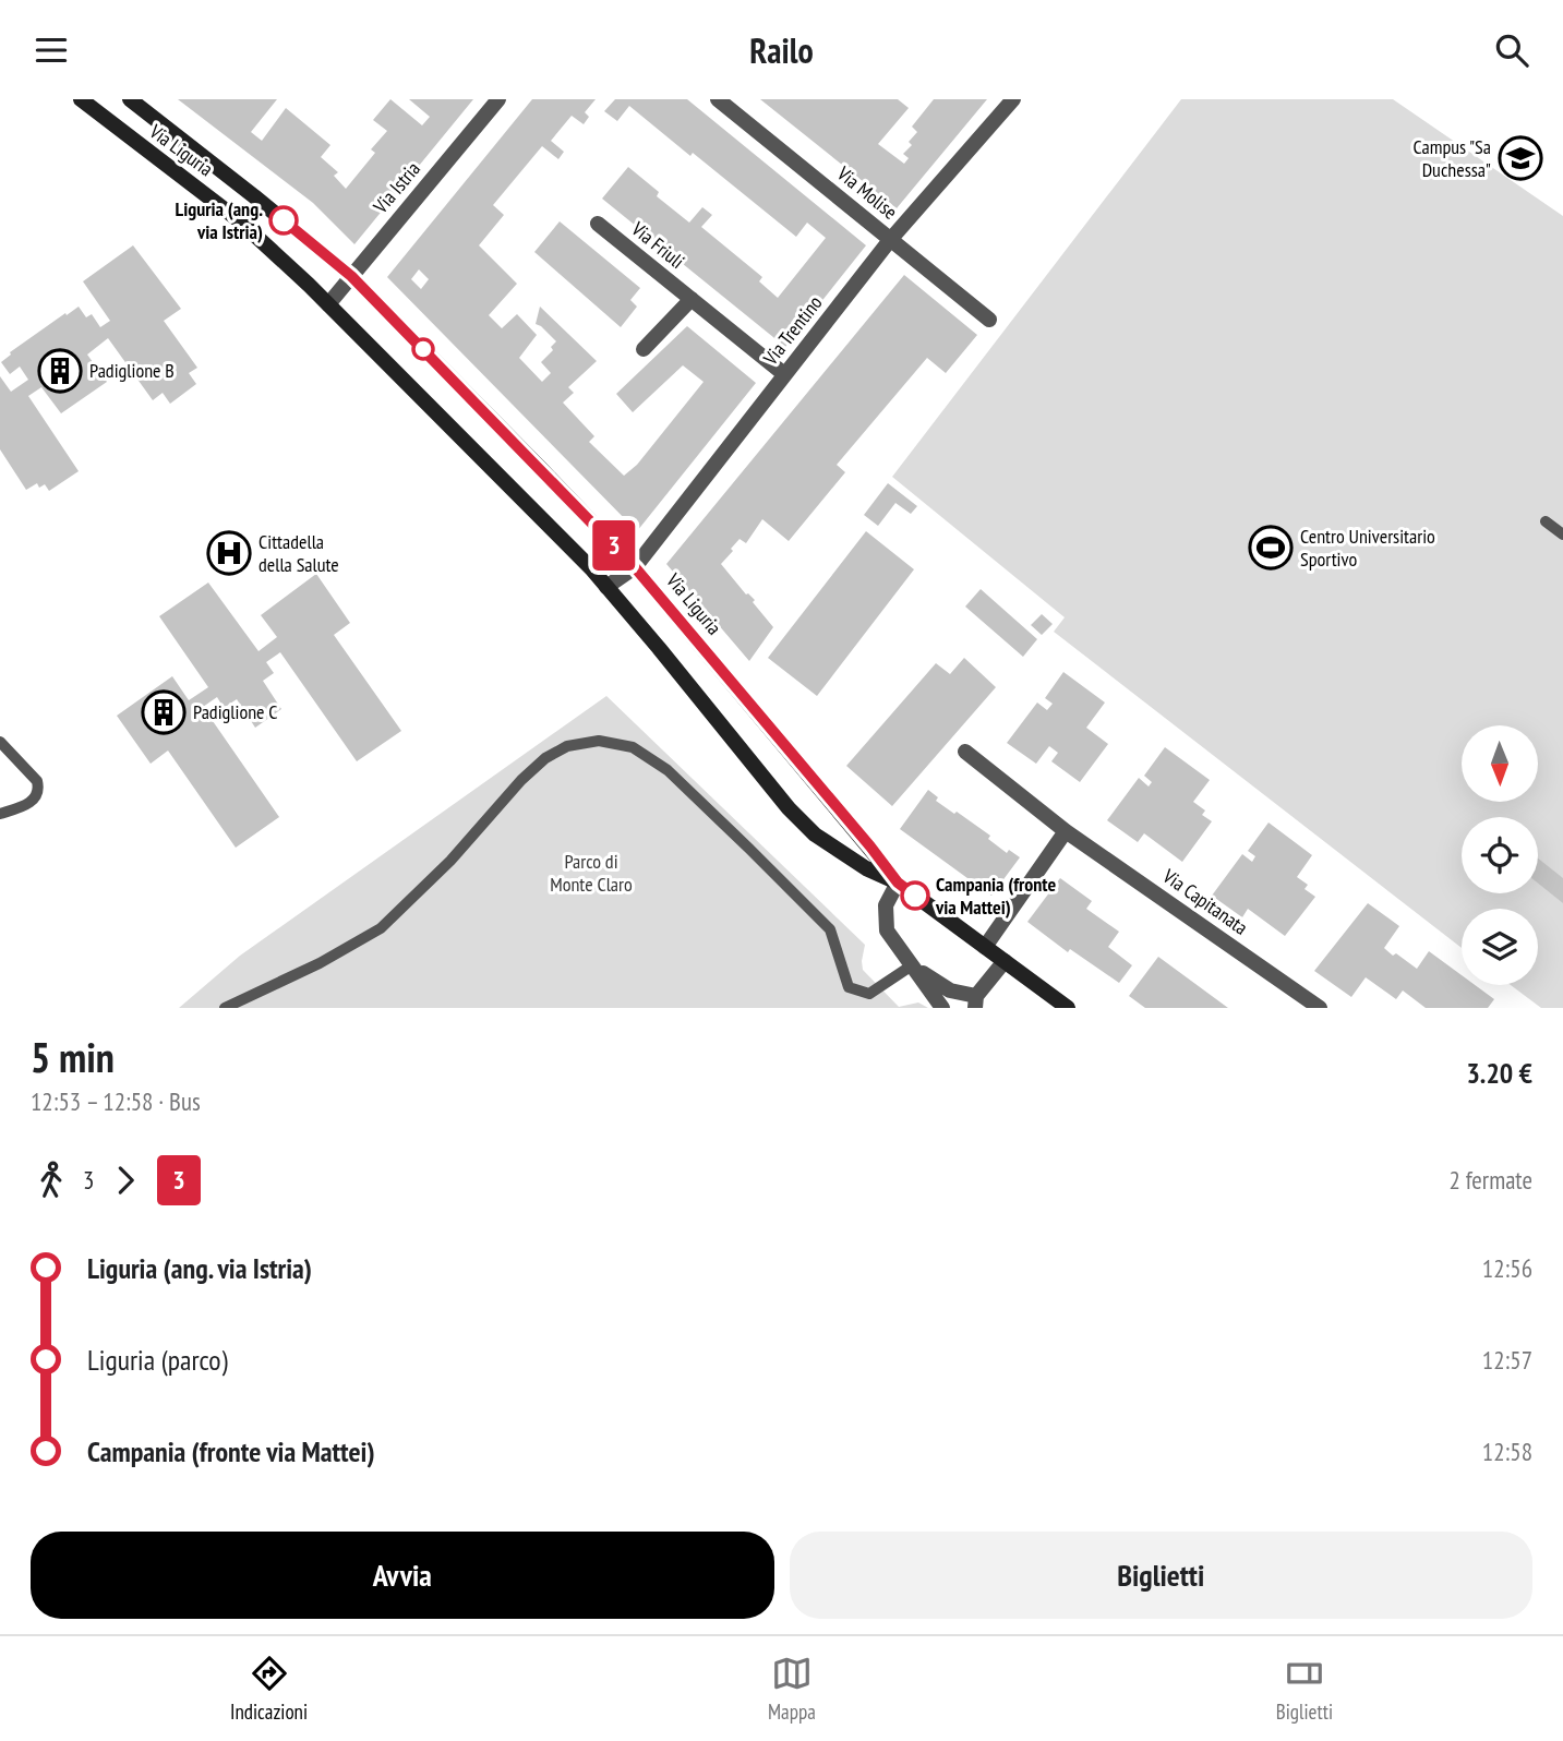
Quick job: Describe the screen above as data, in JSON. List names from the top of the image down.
{
  "streets": {
    "street": [
      "Via Liguria",
      "Via Istria",
      "Via Molise",
      "Via Friuli",
      "Via Trentino",
      "Via Capitanata"
    ]
  },
  "crossings": [
    ["Via Liguria", "Via Istria"],
    ["Via Liguria", "Via Trentino"],
    ["Via Molise", "Via Trentino"],
    ["Via Friuli", "Via Trentino"]
  ],
  "parks": ["Parco di Monte Claro"],
  "places": {
    "school or university": ["Campus \"Sa Duchessa\""],
    "other": ["Liguria (ang. via Istria)", "Campania (fronte via Mattei)"],
    "building": ["Padiglione B", "Padiglione C"],
    "sports": ["Centro Universitario Sportivo"],
    "hospital": ["Cittadella della Salute"]
  },
  "lines": ["bus line 3"],
  "north": "bottom",
  "page": {
    "header": "Railo",
    "on_map": "3",
    "heading": ["5 min", "12:53 – 12:58 · Bus", "3.20 €"],
    "legs": ["3", "3", "2 fermate"],
    "list": [
      {
        "name": "Liguria (ang. via Istria)",
        "value": "12:56"
      },
      {
        "name": "Liguria (parco)",
        "value": "12:57"
      },
      {
        "name": "Campania (fronte via Mattei)",
        "value": "12:58"
      }
    ],
    "buttons": ["Avvia", "Biglietti"],
    "tabs": ["Indicazioni", "Mappa", "Biglietti"]
  }
}
